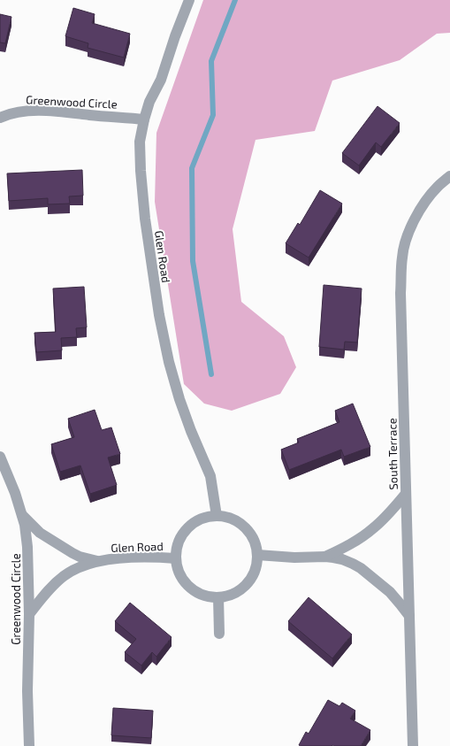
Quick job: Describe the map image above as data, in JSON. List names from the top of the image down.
{
  "streets": {
    "street": ["Greenwood Circle", "Glen Road", "South Terrace"]
  },
  "crossings": [
    ["Greenwood Circle", "Glen Road"]
  ]
}
